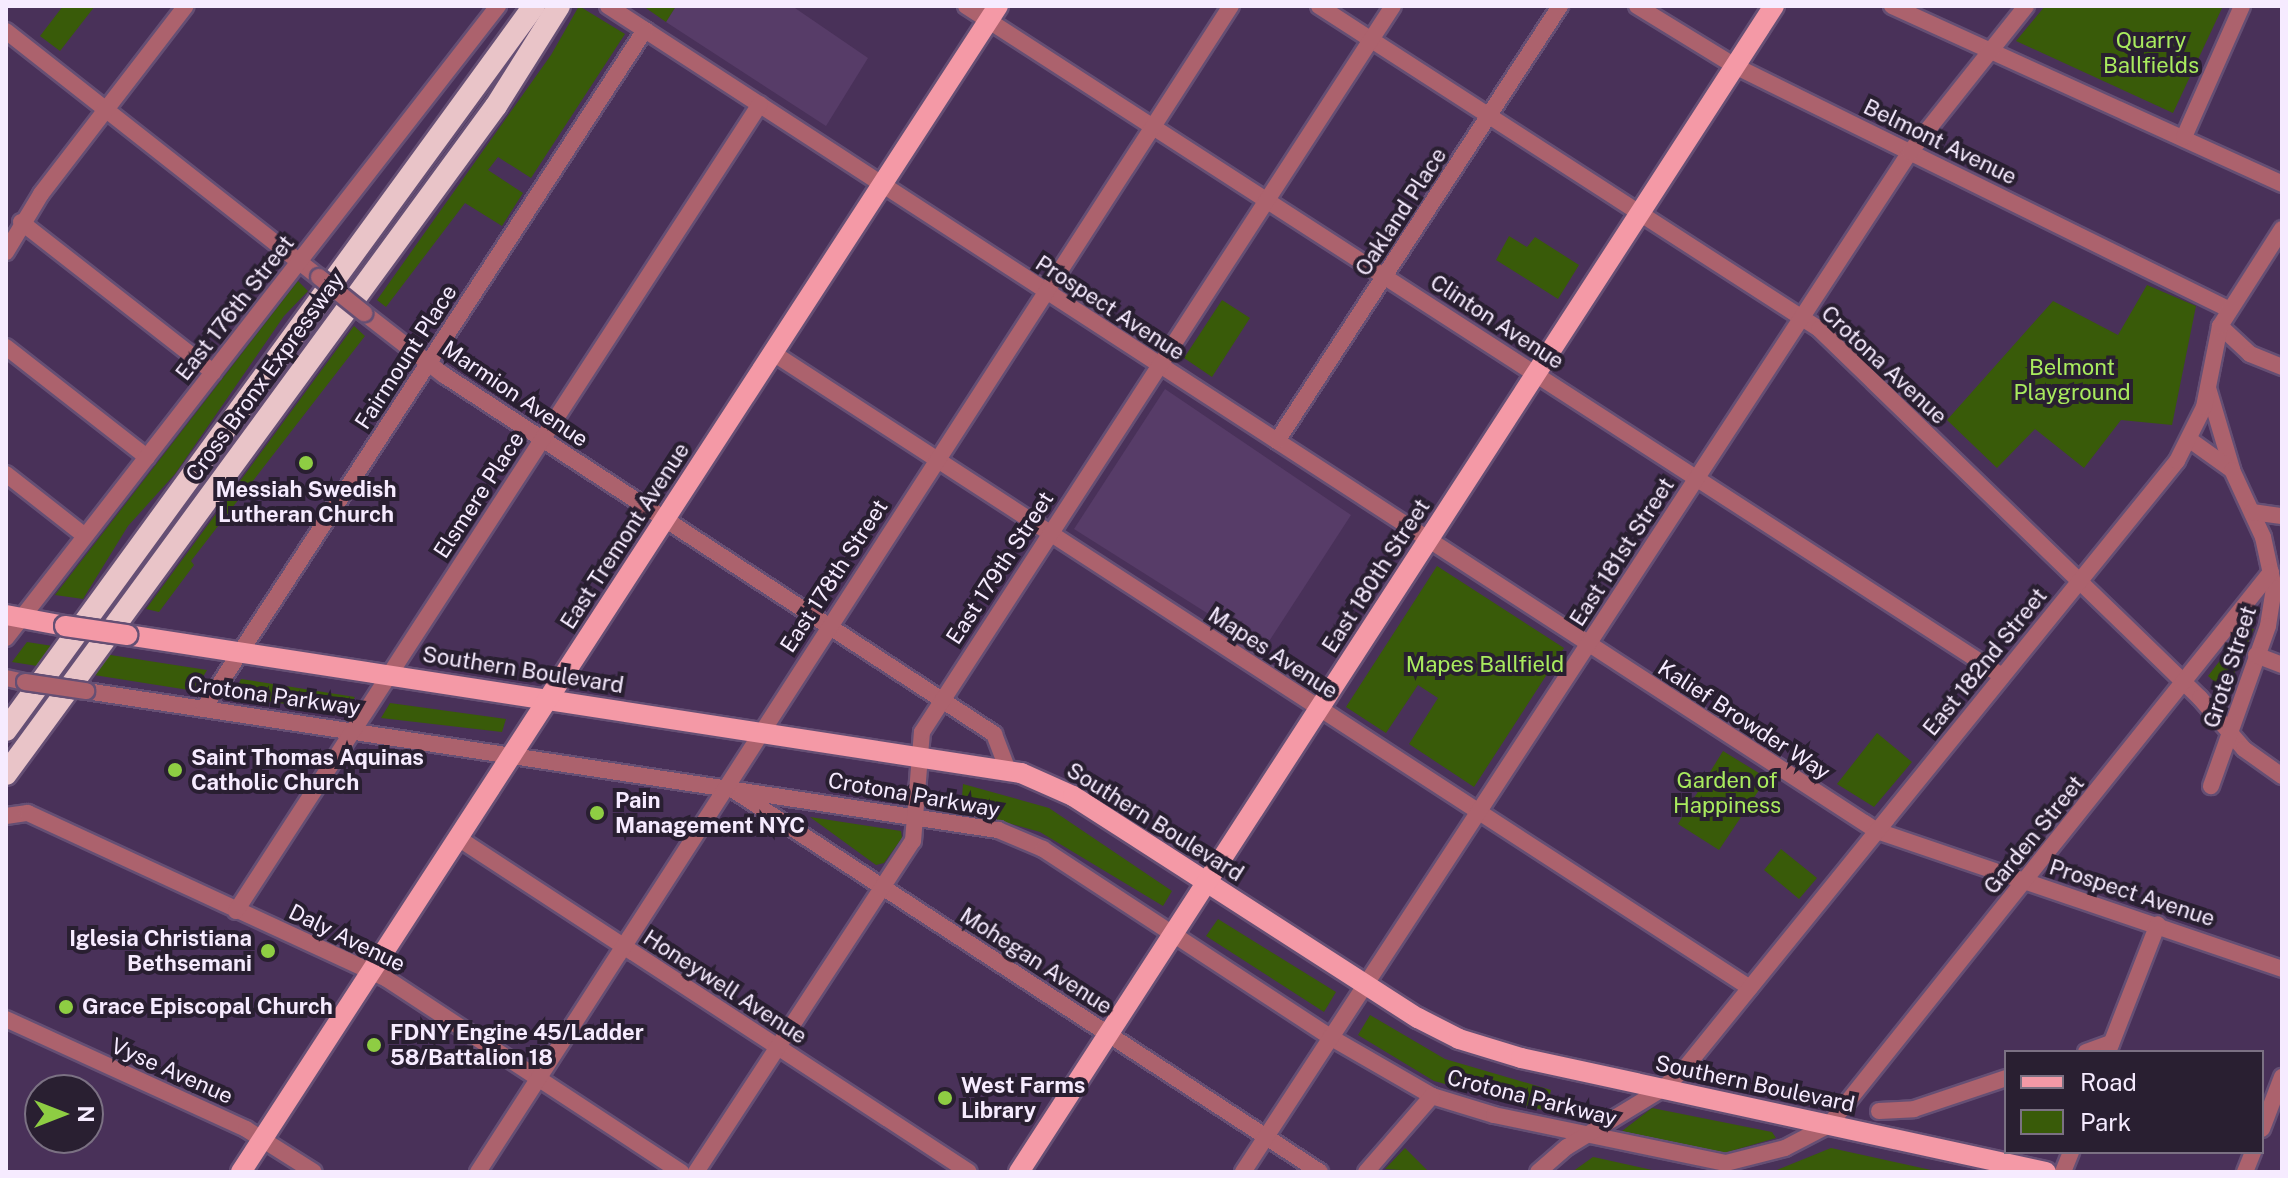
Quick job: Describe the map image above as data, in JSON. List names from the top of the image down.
{
  "streets": {
    "highway": ["Cross Bronx Expressway"],
    "main road": ["East Tremont Avenue", "East 180th Street", "Southern Boulevard"],
    "street": [
      "Belmont Avenue",
      "Oakland Place",
      "East 176th Street",
      "Prospect Avenue",
      "Clinton Avenue",
      "Fairmount Place",
      "Crotona Avenue",
      "Marmion Avenue",
      "Elsmere Place",
      "East 181st Street",
      "East 179th Street",
      "East 178th Street",
      "Mapes Avenue",
      "East 182nd Street",
      "Grote Street",
      "Crotona Parkway",
      "Kalief Browder Way",
      "Garden Street",
      "Daly Avenue",
      "Mohegan Avenue",
      "Honeywell Avenue",
      "Vyse Avenue"
    ]
  },
  "crossings": [
    ["Belmont Avenue", "East 181st Street"],
    ["Belmont Avenue", "East 180th Street"],
    ["Belmont Avenue", "East 182nd Street"],
    ["Oakland Place", "Prospect Avenue"],
    ["Oakland Place", "Clinton Avenue"],
    ["Oakland Place", "Crotona Avenue"],
    ["East 176th Street", "Marmion Avenue"],
    ["East 176th Street", "Southern Boulevard"],
    ["Prospect Avenue", "Fairmount Place"],
    ["Prospect Avenue", "Elsmere Place"],
    ["Prospect Avenue", "East Tremont Avenue"],
    ["Prospect Avenue", "East 181st Street"],
    ["Prospect Avenue", "East 179th Street"],
    ["Prospect Avenue", "East 178th Street"],
    ["Prospect Avenue", "East 180th Street"],
    ["Prospect Avenue", "East 182nd Street"],
    ["Prospect Avenue", "Kalief Browder Way"],
    ["Prospect Avenue", "Garden Street"],
    ["Clinton Avenue", "East Tremont Avenue"],
    ["Clinton Avenue", "East 181st Street"],
    ["Clinton Avenue", "East 179th Street"],
    ["Clinton Avenue", "East 178th Street"],
    ["Clinton Avenue", "East 180th Street"],
    ["Clinton Avenue", "East 182nd Street"],
    ["Fairmount Place", "Marmion Avenue"],
    ["Fairmount Place", "Southern Boulevard"],
    ["Fairmount Place", "Crotona Parkway"],
    ["Crotona Avenue", "East 181st Street"],
    ["Crotona Avenue", "East 179th Street"],
    ["Crotona Avenue", "East 180th Street"],
    ["Crotona Avenue", "East 182nd Street"],
    ["Crotona Avenue", "Grote Street"],
    ["Crotona Avenue", "Garden Street"],
    ["Marmion Avenue", "Elsmere Place"],
    ["Marmion Avenue", "East Tremont Avenue"],
    ["Marmion Avenue", "East 179th Street"],
    ["Marmion Avenue", "East 178th Street"],
    ["Marmion Avenue", "Southern Boulevard"],
    ["Elsmere Place", "Southern Boulevard"],
    ["Elsmere Place", "Crotona Parkway"],
    ["Elsmere Place", "Daly Avenue"],
    ["East Tremont Avenue", "Mapes Avenue"],
    ["East Tremont Avenue", "Southern Boulevard"],
    ["East Tremont Avenue", "Crotona Parkway"],
    ["East Tremont Avenue", "Daly Avenue"],
    ["East Tremont Avenue", "Honeywell Avenue"],
    ["East Tremont Avenue", "Vyse Avenue"],
    ["East 181st Street", "Mapes Avenue"],
    ["East 181st Street", "Southern Boulevard"],
    ["East 181st Street", "Crotona Parkway"],
    ["East 181st Street", "Kalief Browder Way"],
    ["East 181st Street", "Mohegan Avenue"],
    ["East 179th Street", "Mapes Avenue"],
    ["East 179th Street", "Southern Boulevard"],
    ["East 179th Street", "Crotona Parkway"],
    ["East 179th Street", "Mohegan Avenue"],
    ["East 179th Street", "Honeywell Avenue"],
    ["East 178th Street", "Mapes Avenue"],
    ["East 178th Street", "Southern Boulevard"],
    ["East 178th Street", "Crotona Parkway"],
    ["East 178th Street", "Daly Avenue"],
    ["East 178th Street", "Mohegan Avenue"],
    ["East 178th Street", "Honeywell Avenue"],
    ["East 180th Street", "Mapes Avenue"],
    ["East 180th Street", "Southern Boulevard"],
    ["East 180th Street", "Crotona Parkway"],
    ["East 180th Street", "Mohegan Avenue"],
    ["Mapes Avenue", "East 182nd Street"],
    ["East 182nd Street", "Grote Street"],
    ["East 182nd Street", "Southern Boulevard"],
    ["East 182nd Street", "Crotona Parkway"],
    ["East 182nd Street", "Kalief Browder Way"],
    ["Grote Street", "Garden Street"],
    ["Southern Boulevard", "Crotona Parkway"],
    ["Southern Boulevard", "Garden Street"],
    ["Crotona Parkway", "Garden Street"],
    ["Crotona Parkway", "Mohegan Avenue"]
  ],
  "parks": [
    "Quarry Ballfields",
    "Belmont Playground",
    "Mapes Ballfield",
    "Garden of Happiness"
  ],
  "places": [
    "Messiah Swedish Lutheran Church",
    "Saint Thomas Aquinas Catholic Church",
    "Pain Management NYC",
    "Iglesia Christiana Bethsemani",
    "Grace Episcopal Church",
    "FDNY Engine 45/Ladder 58/Battalion 18",
    "West Farms Library"
  ],
  "legend": ["Road", "Park"],
  "north": "right"
}
